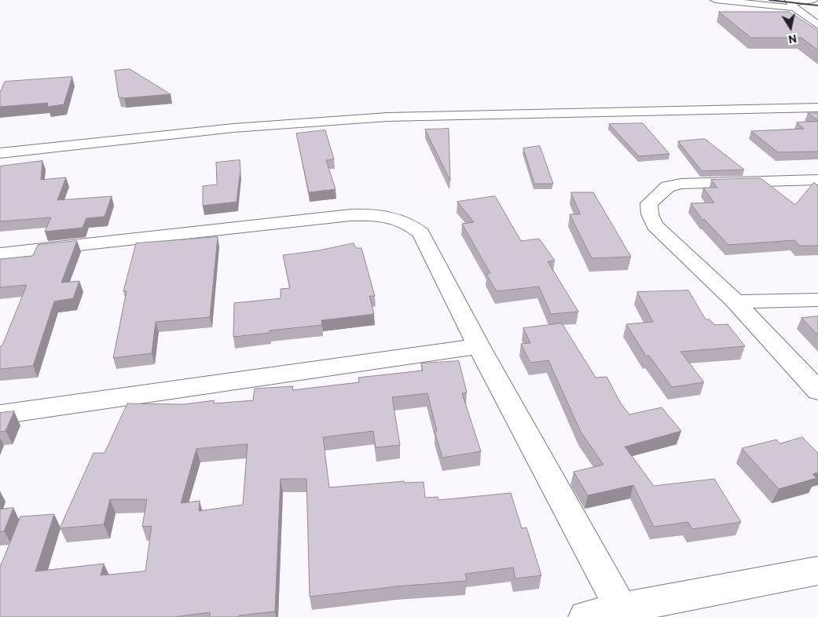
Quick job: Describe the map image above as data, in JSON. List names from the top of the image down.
{
  "north": "bottom"
}
